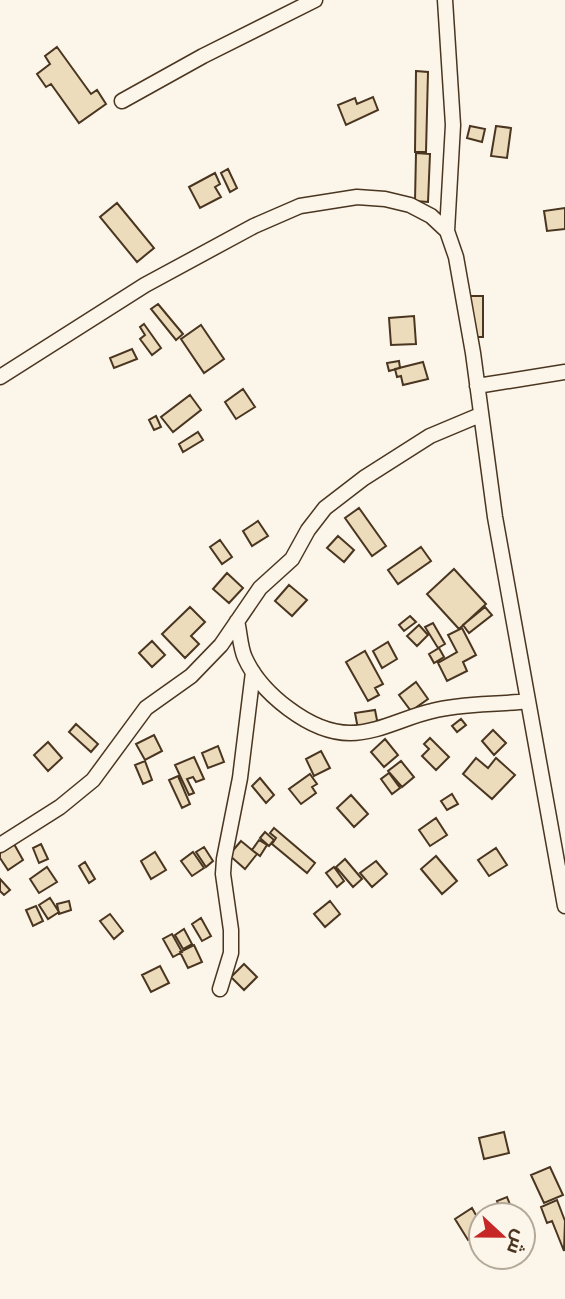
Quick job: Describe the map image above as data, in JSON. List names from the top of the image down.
{
  "north": "right"
}
